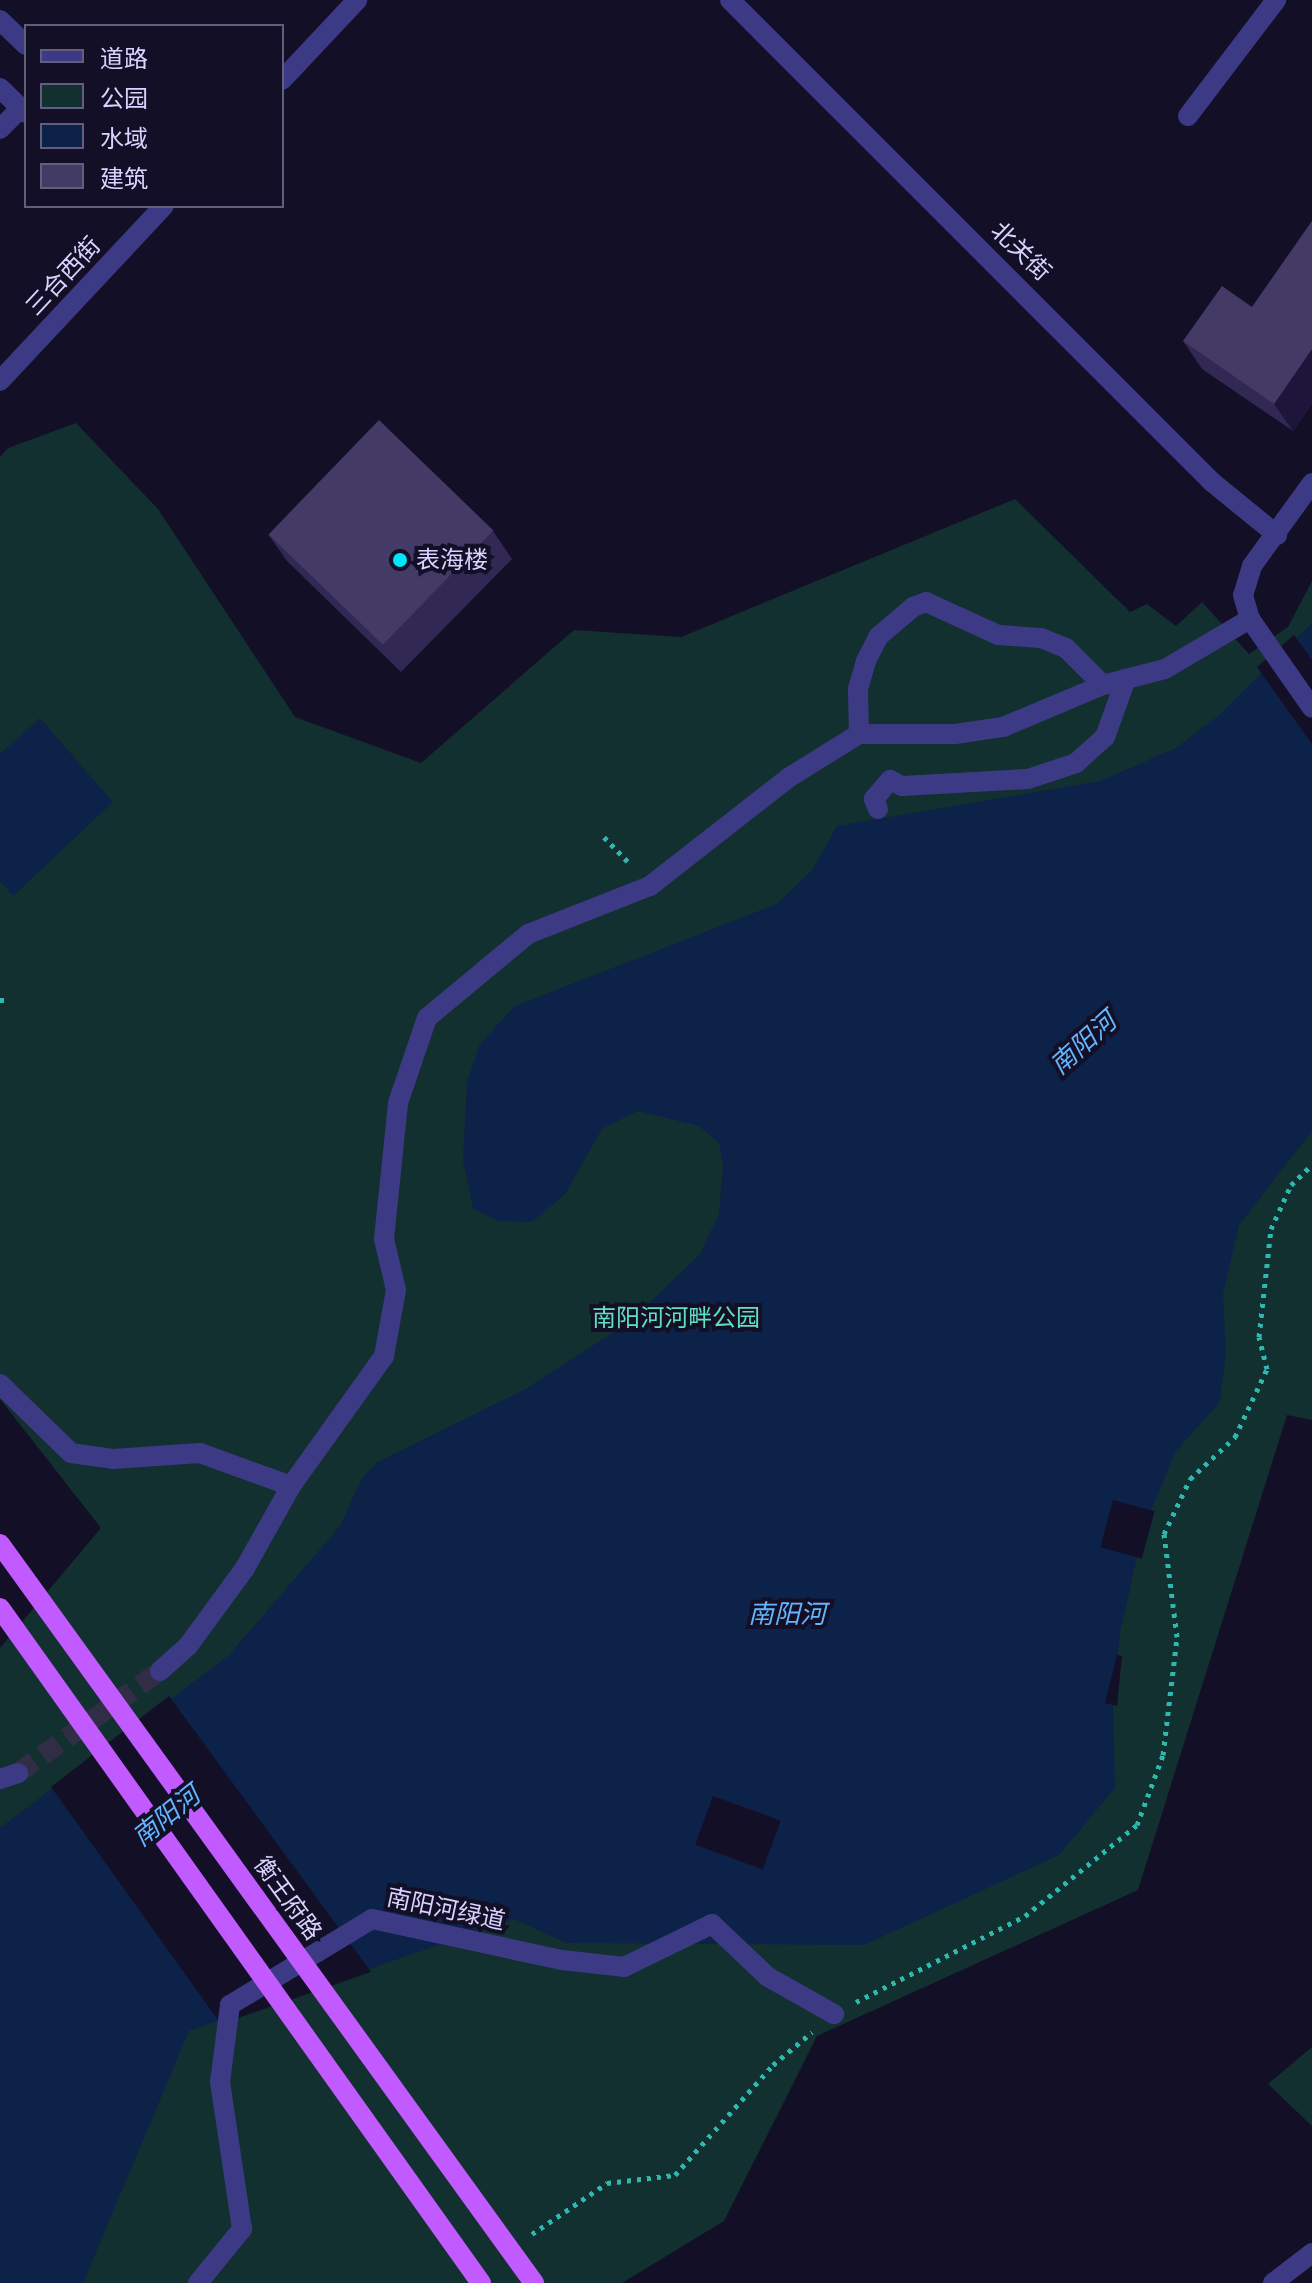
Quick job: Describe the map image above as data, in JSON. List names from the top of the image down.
{
  "streets": {
    "main road": ["衡王府路"],
    "street": ["北关街", "三合西街", "南阳河绿道"]
  },
  "water": ["南阳河"],
  "parks": ["南阳河河畔公园"],
  "places": ["表海楼"],
  "legend": [
    "道路",
    "公园",
    "水域",
    "建筑"
  ]
}
